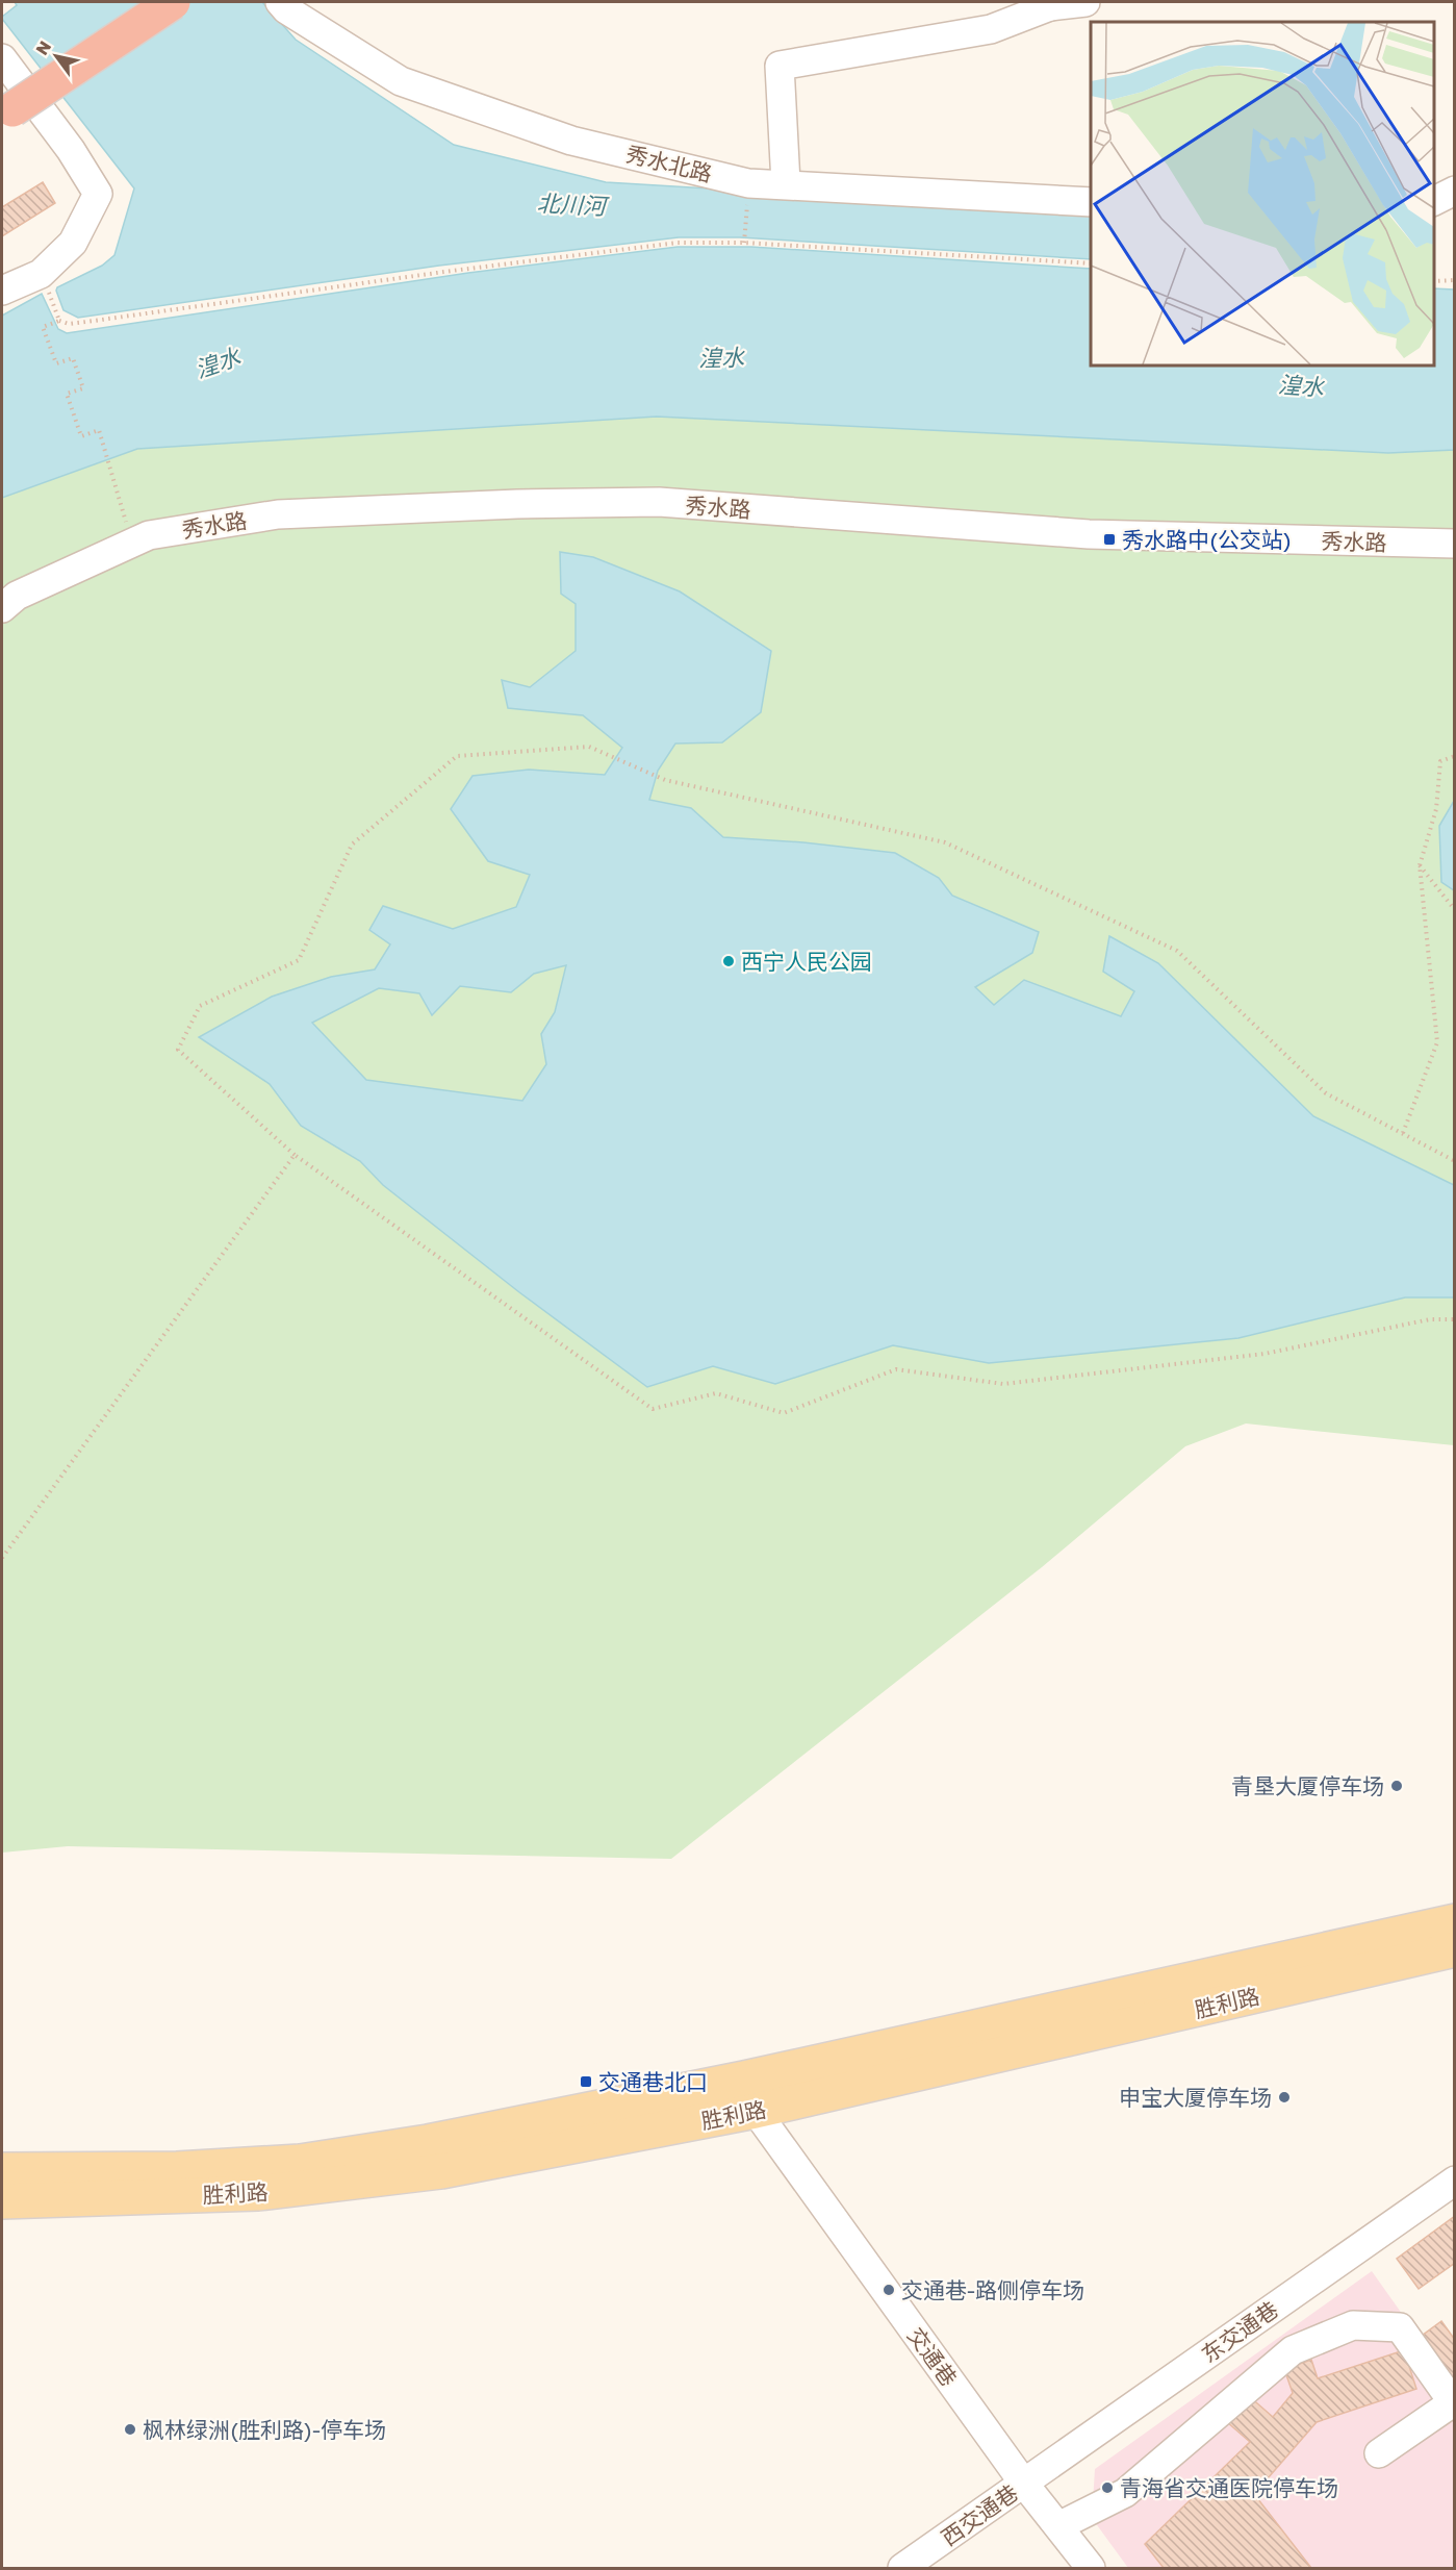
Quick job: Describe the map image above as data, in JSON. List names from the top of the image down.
{
  "streets": {
    "main road": ["胜利路"],
    "street": [
      "秀水北路",
      "秀水路",
      "东交通巷",
      "交通巷",
      "西交通巷"
    ]
  },
  "crossings": [
    ["胜利路", "交通巷"],
    ["东交通巷", "交通巷"],
    ["东交通巷", "西交通巷"],
    ["交通巷", "西交通巷"]
  ],
  "water": ["北川河", "湟水"],
  "places": {
    "transit": ["秀水路中(公交站)", "交通巷北口"],
    "other": [
      "西宁人民公园",
      "青垦大厦停车场",
      "申宝大厦停车场",
      "交通巷-路侧停车场",
      "枫林绿洲(胜利路)-停车场",
      "青海省交通医院停车场"
    ]
  },
  "north": "top left"
}
